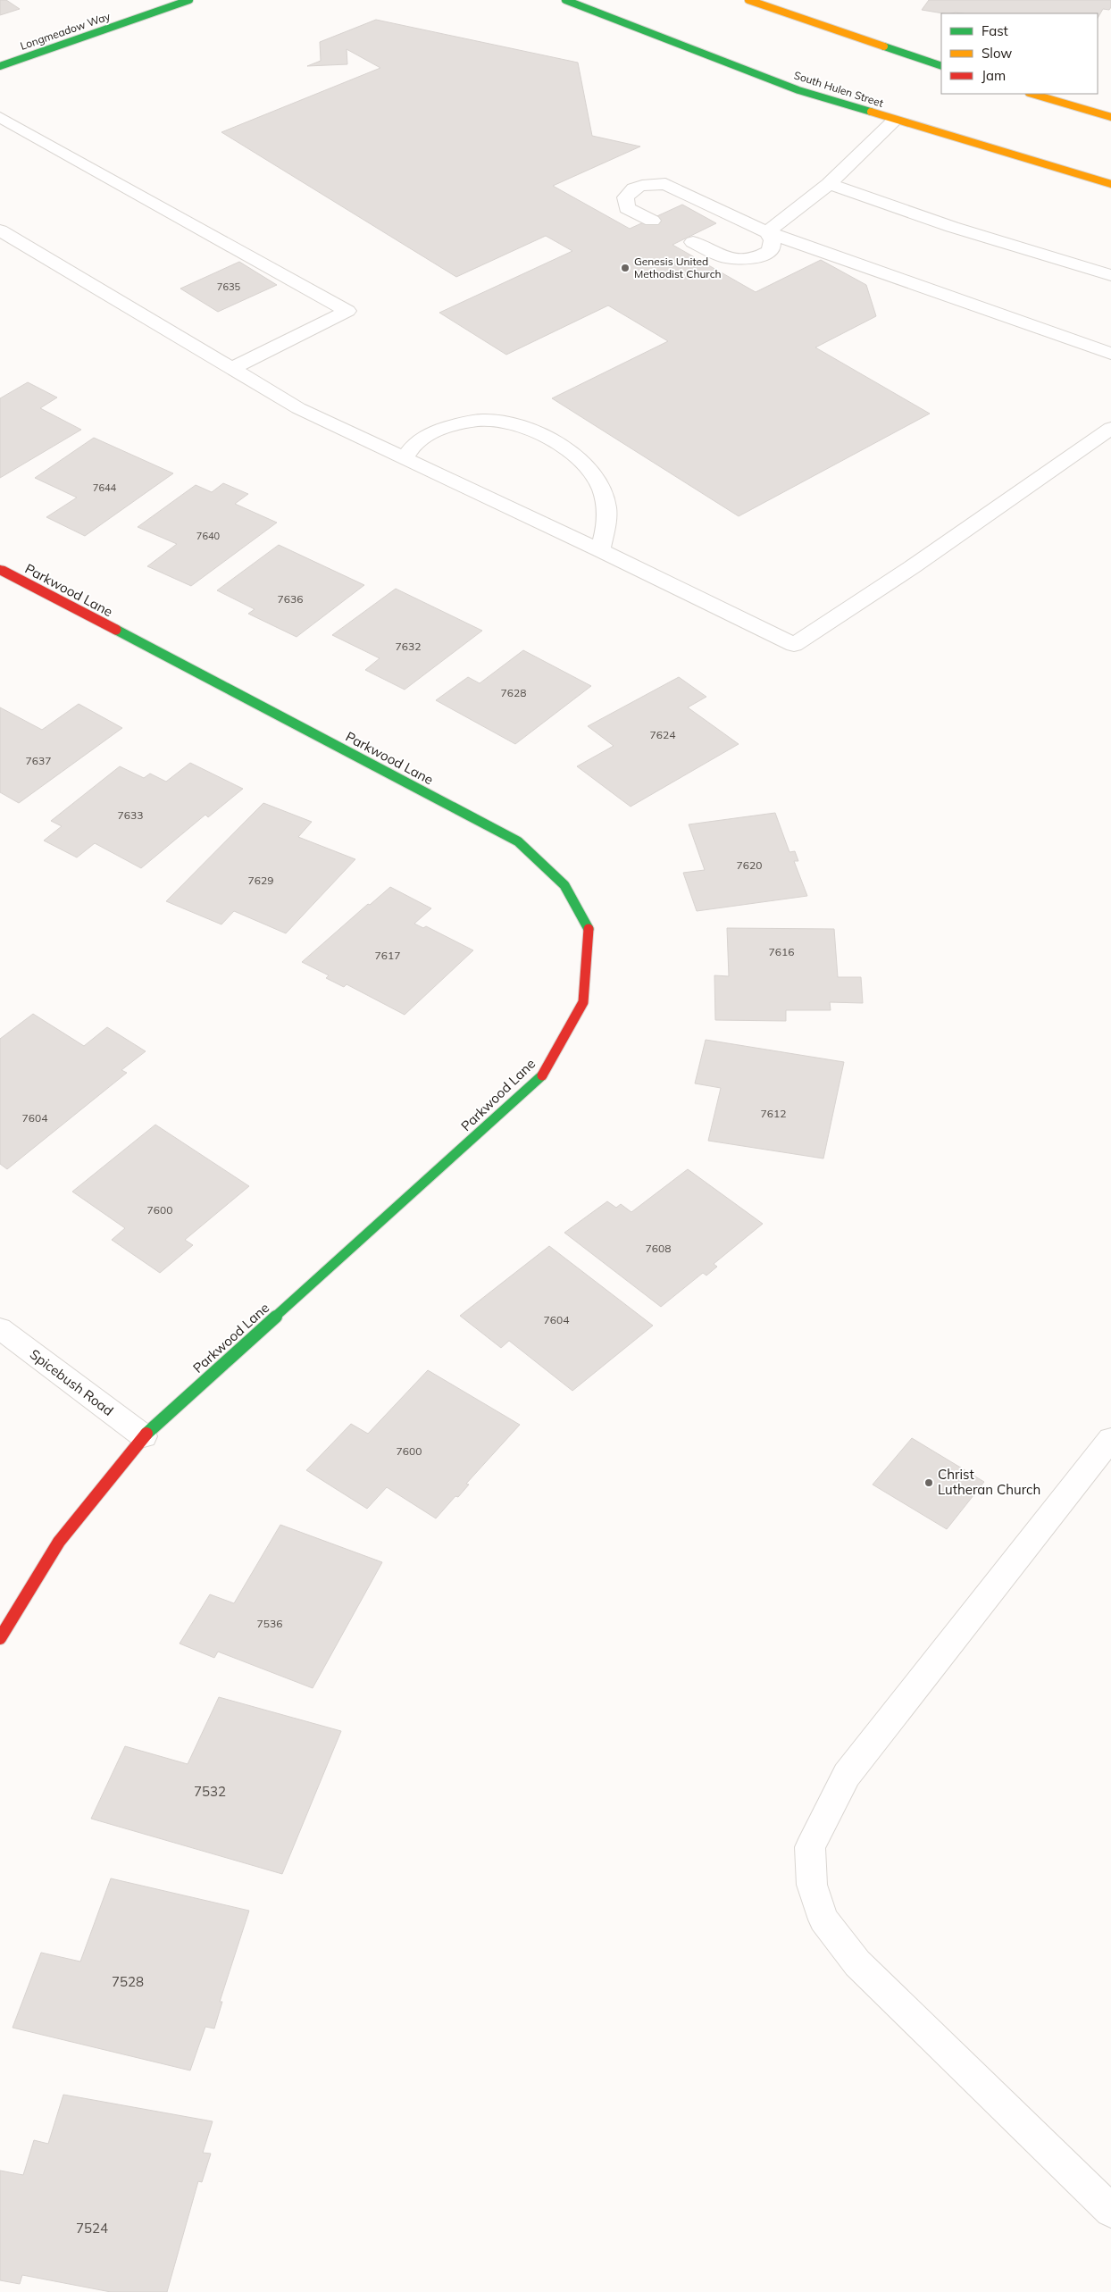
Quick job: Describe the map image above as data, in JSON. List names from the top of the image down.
{
  "streets": {
    "street": [
      "Longmeadow Way",
      "South Hulen Street",
      "Parkwood Lane",
      "Spicebush Road"
    ]
  },
  "crossings": [
    ["Parkwood Lane", "Spicebush Road"]
  ],
  "places": ["Genesis United Methodist Church", "Christ Lutheran Church"],
  "house_numbers": [
    "7635",
    "7644",
    "7640",
    "7636",
    "7632",
    "7628",
    "7624",
    "7637",
    "7633",
    "7620",
    "7629",
    "7616",
    "7617",
    "7612",
    "7604",
    "7600",
    "7608",
    "7604",
    "7600",
    "7536",
    "7532",
    "7528",
    "7524"
  ],
  "legend": ["Fast", "Slow", "Jam"]
}
